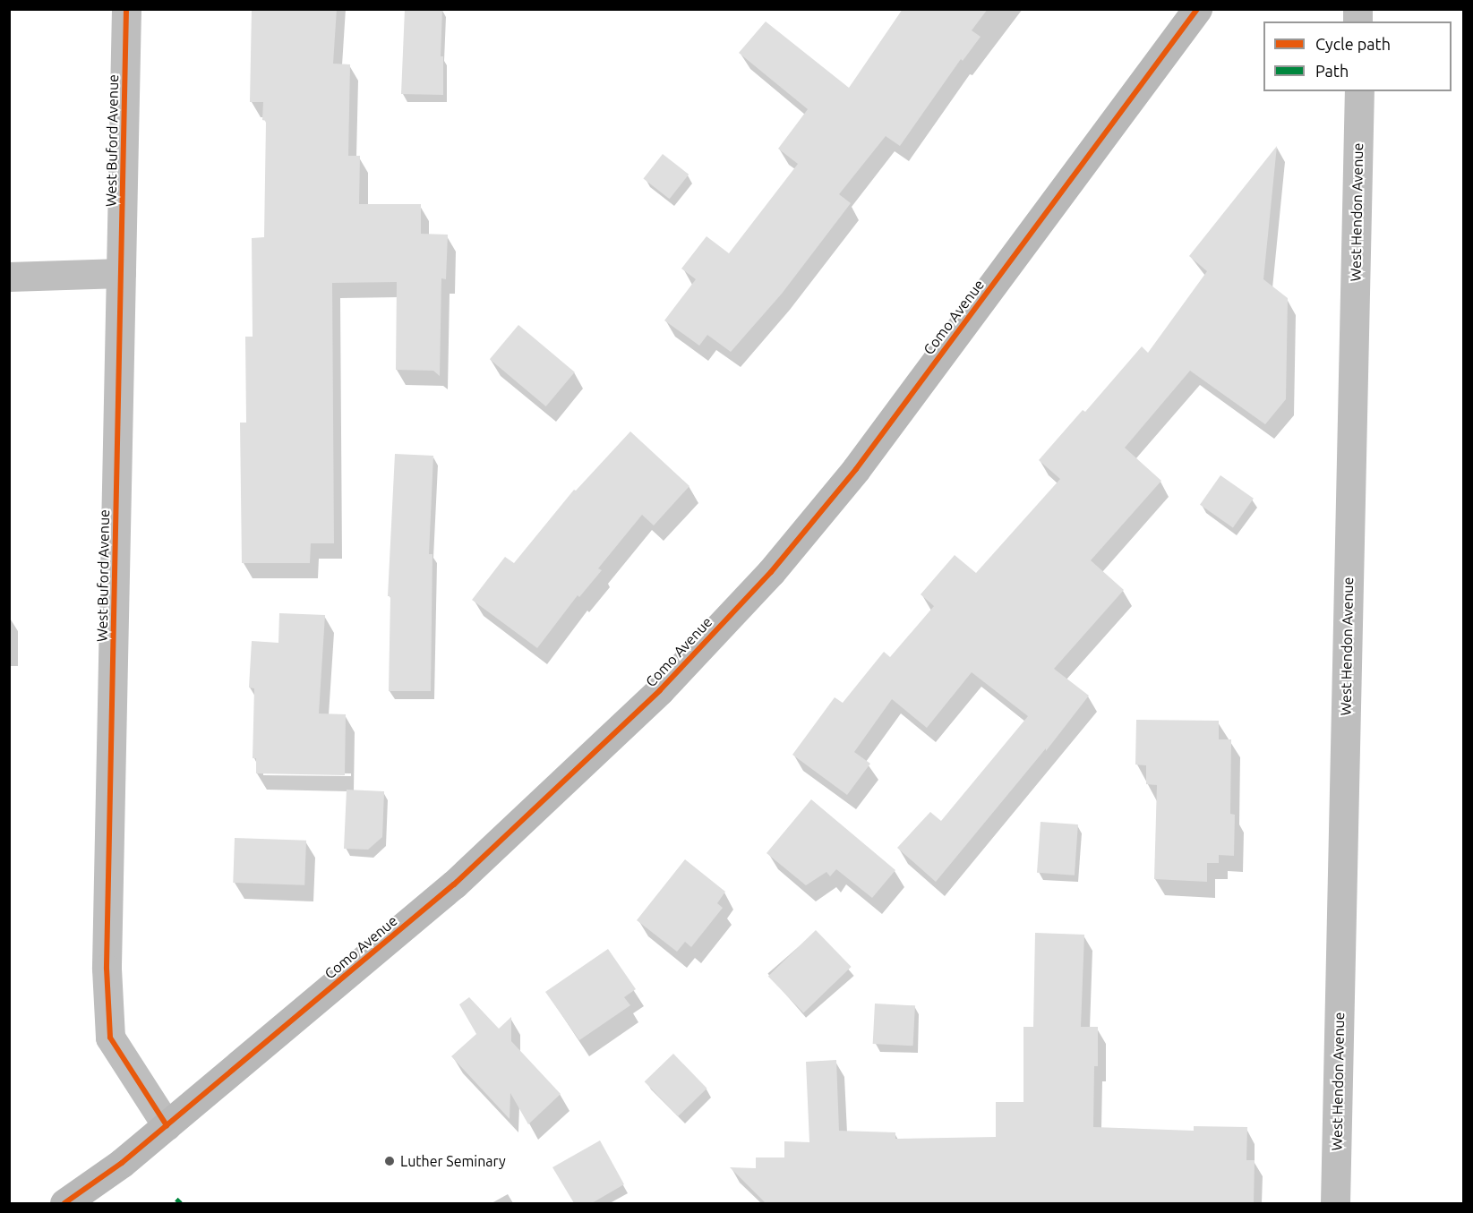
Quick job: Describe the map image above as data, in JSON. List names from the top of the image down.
{
  "streets": {
    "main road": ["Como Avenue"],
    "street": ["West Buford Avenue", "West Hendon Avenue"]
  },
  "crossings": [
    ["West Buford Avenue", "Como Avenue"]
  ],
  "places": ["Luther Seminary"],
  "legend": ["Cycle path", "Path"]
}
